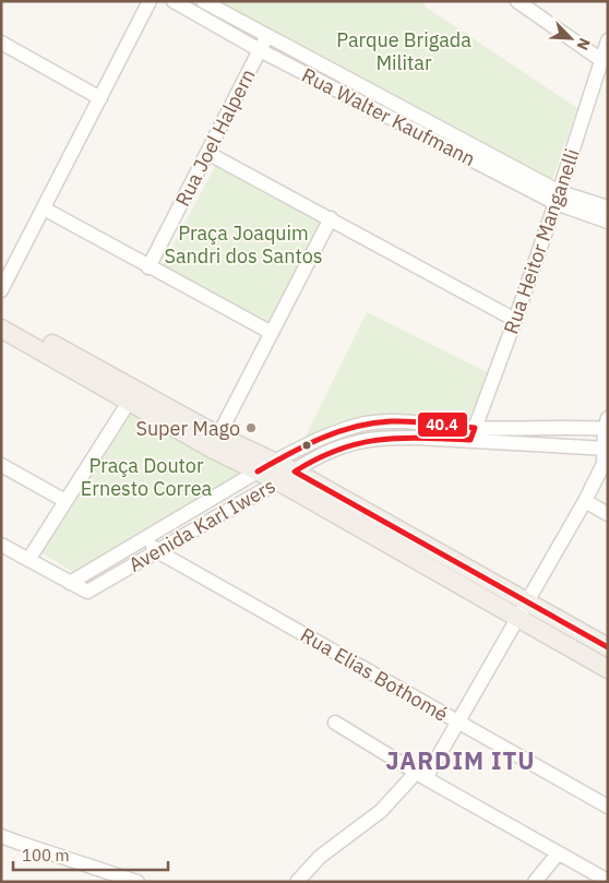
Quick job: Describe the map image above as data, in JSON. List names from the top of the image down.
{
  "streets": {
    "street": [
      "Rua Walter Kaufmann",
      "Rua Joel Halpern",
      "Rua Heitor Manganelli",
      "Avenida Karl Iwers",
      "Rua Elias Bothomé"
    ]
  },
  "crossings": [
    ["Rua Walter Kaufmann", "Rua Joel Halpern"],
    ["Rua Walter Kaufmann", "Rua Heitor Manganelli"],
    ["Rua Heitor Manganelli", "Avenida Karl Iwers"],
    ["Avenida Karl Iwers", "Rua Elias Bothomé"]
  ],
  "districts": ["JARDIM ITU"],
  "parks": ["Parque Brigada Militar", "Praça Joaquim Sandri dos Santos", "Praça Doutor Ernesto Correa"],
  "places": ["Super Mago"],
  "lines": ["transit line 40.4"],
  "scale_bar": "100 m",
  "north": "bottom right"
}
